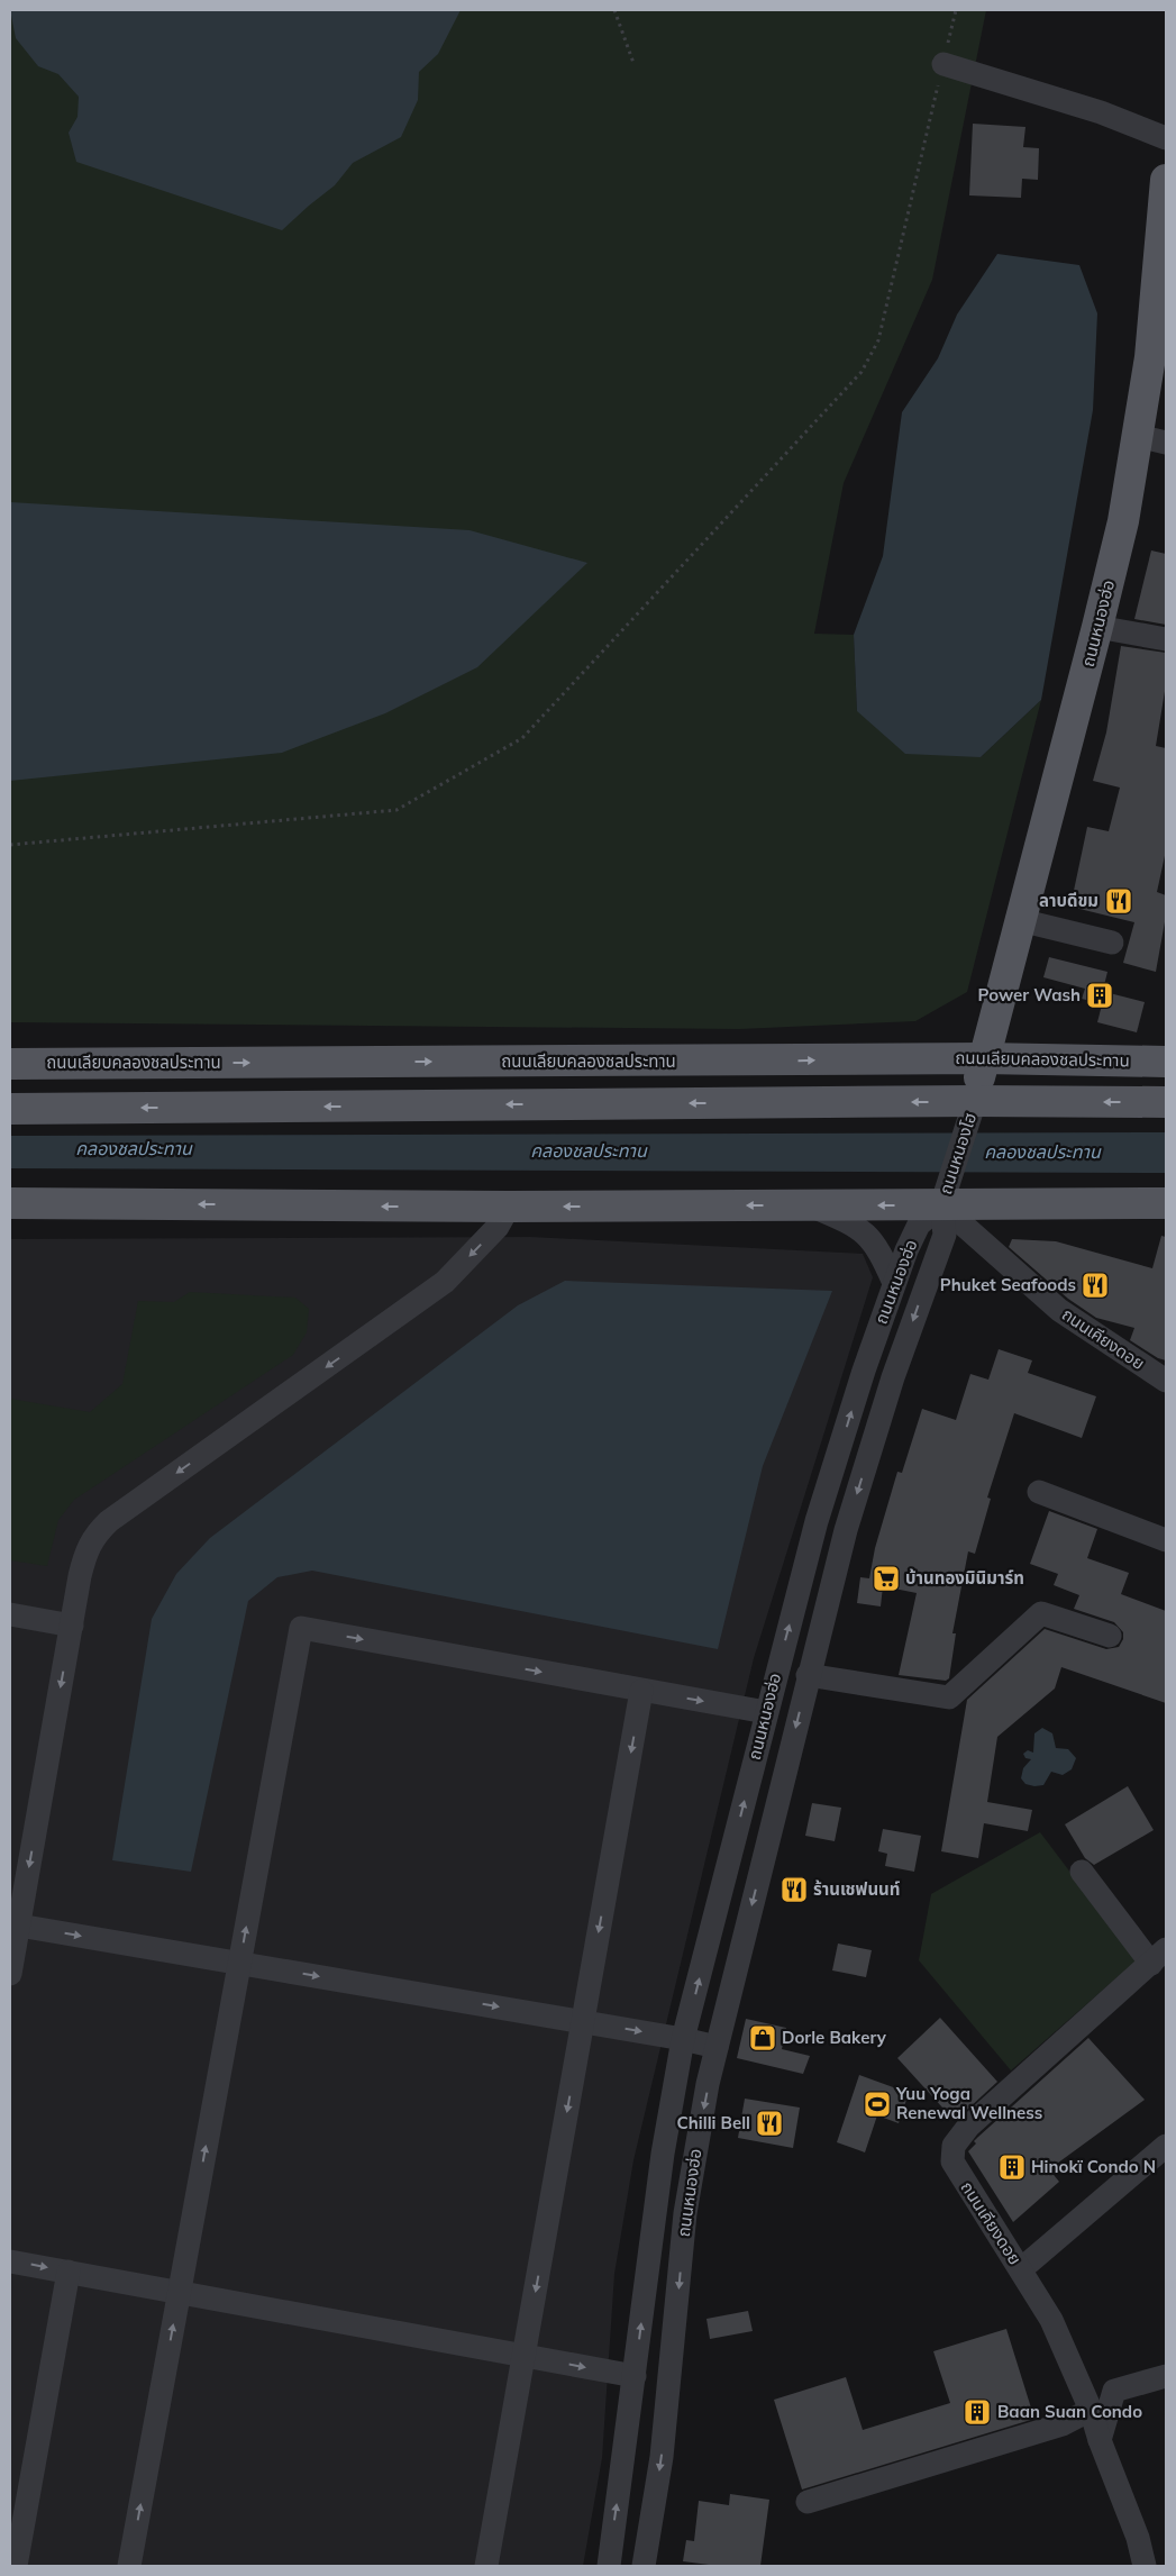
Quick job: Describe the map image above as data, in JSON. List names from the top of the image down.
{
  "streets": {
    "main road": ["ถนนหนองฮ่อ", "ถนนเลียบคลองชลประทาน"],
    "street": ["ถนนหนองโฮ", "ถนนเคียงดอย"]
  },
  "crossings": [
    ["ถนนหนองฮ่อ", "ถนนเลียบคลองชลประทาน"],
    ["ถนนหนองฮ่อ", "ถนนหนองโฮ"],
    ["ถนนหนองฮ่อ", "ถนนเคียงดอย"],
    ["ถนนหนองโฮ", "ถนนเคียงดอย"]
  ],
  "water": ["คลองชลประทาน"],
  "places": {
    "restaurant": [
      "ลาบดีขม",
      "Phuket Seafoods",
      "ร้านเชฟนนท์",
      "Chilli Bell"
    ],
    "building": ["Power Wash", "Hinokï Condo N", "Baan Suan Condo"],
    "supermarket": ["บ้านทองมินิมาร์ท"],
    "shop": ["Dorle Bakery"],
    "sports": ["Yuu Yoga Renewal Wellness"]
  }
}
